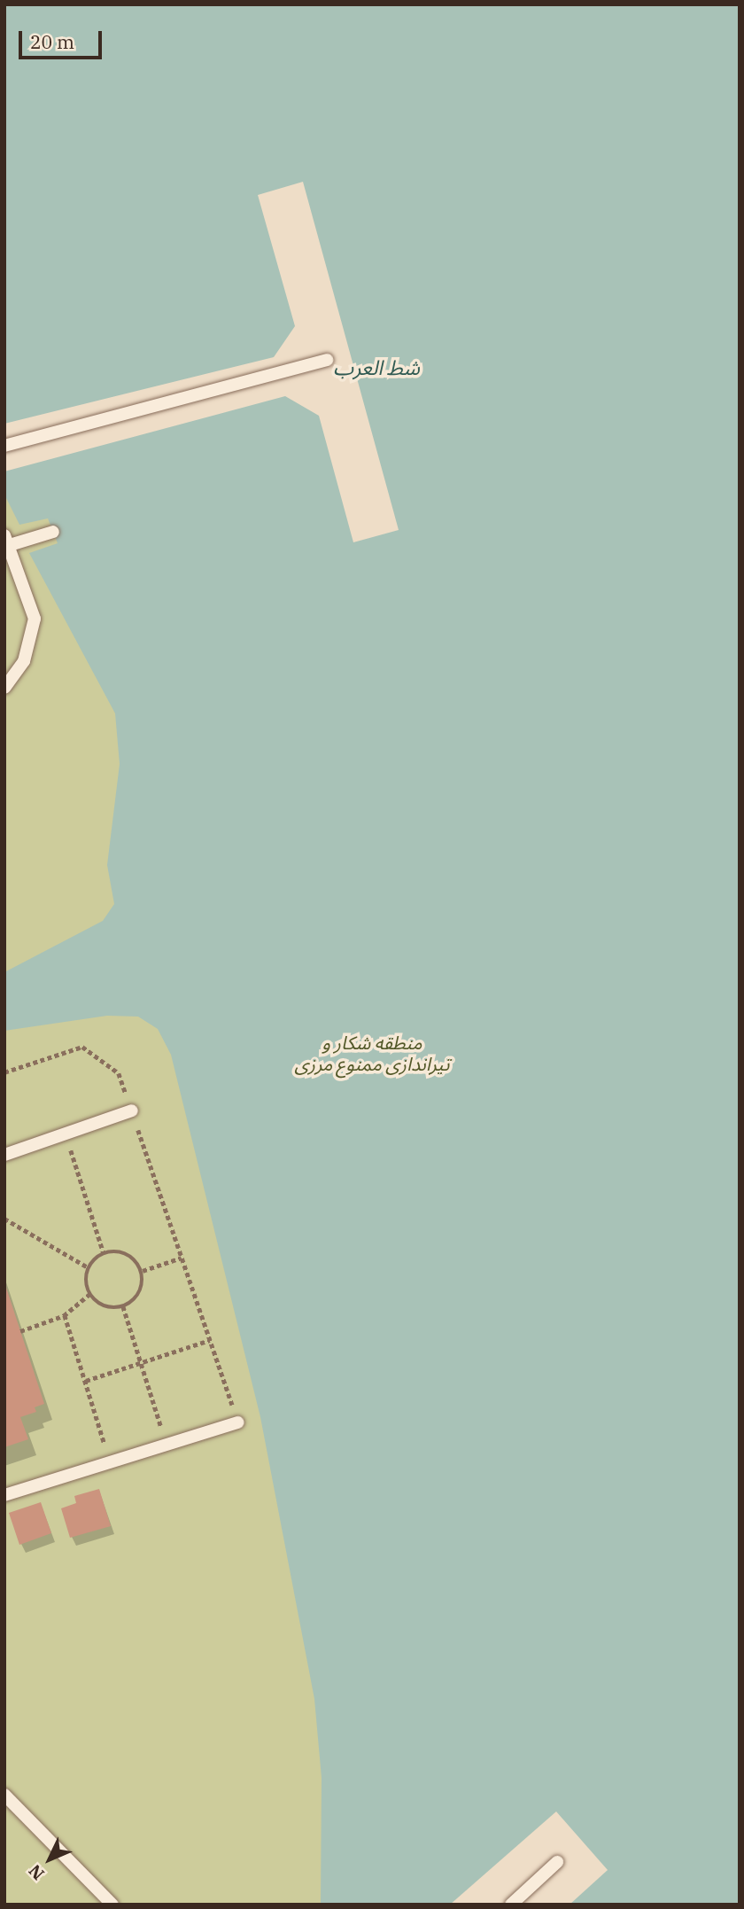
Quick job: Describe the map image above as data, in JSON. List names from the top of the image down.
{
  "water": ["شط العرب"],
  "parks": ["منطقه شکار و تیراندازی ممنوع مرزی"],
  "scale_bar": "20 m",
  "north": "bottom left"
}
